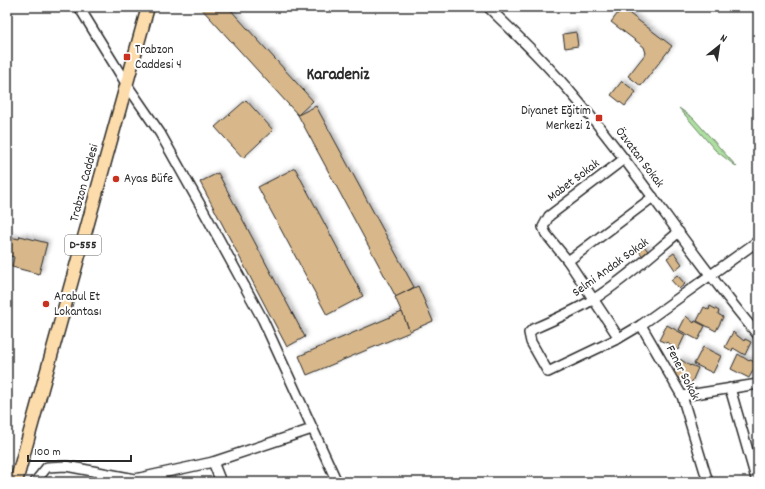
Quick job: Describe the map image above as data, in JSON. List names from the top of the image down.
{
  "streets": {
    "main road": ["Trabzon Caddesi", "D-555"],
    "street": [
      "Özvatan Sokak",
      "Mabet Sokak",
      "Selmi Andak Sokak",
      "Fener Sokak"
    ]
  },
  "crossings": [
    ["Özvatan Sokak", "Mabet Sokak"],
    ["Özvatan Sokak", "Selmi Andak Sokak"]
  ],
  "districts": ["Karadeniz"],
  "places": {
    "transit": ["Trabzon Caddesi 4", "Diyanet Eğitim Merkezi 2"],
    "other": ["Ayas Büfe", "Arabul Et Lokantası"]
  },
  "scale_bar": "100 m",
  "north": "top right"
}
